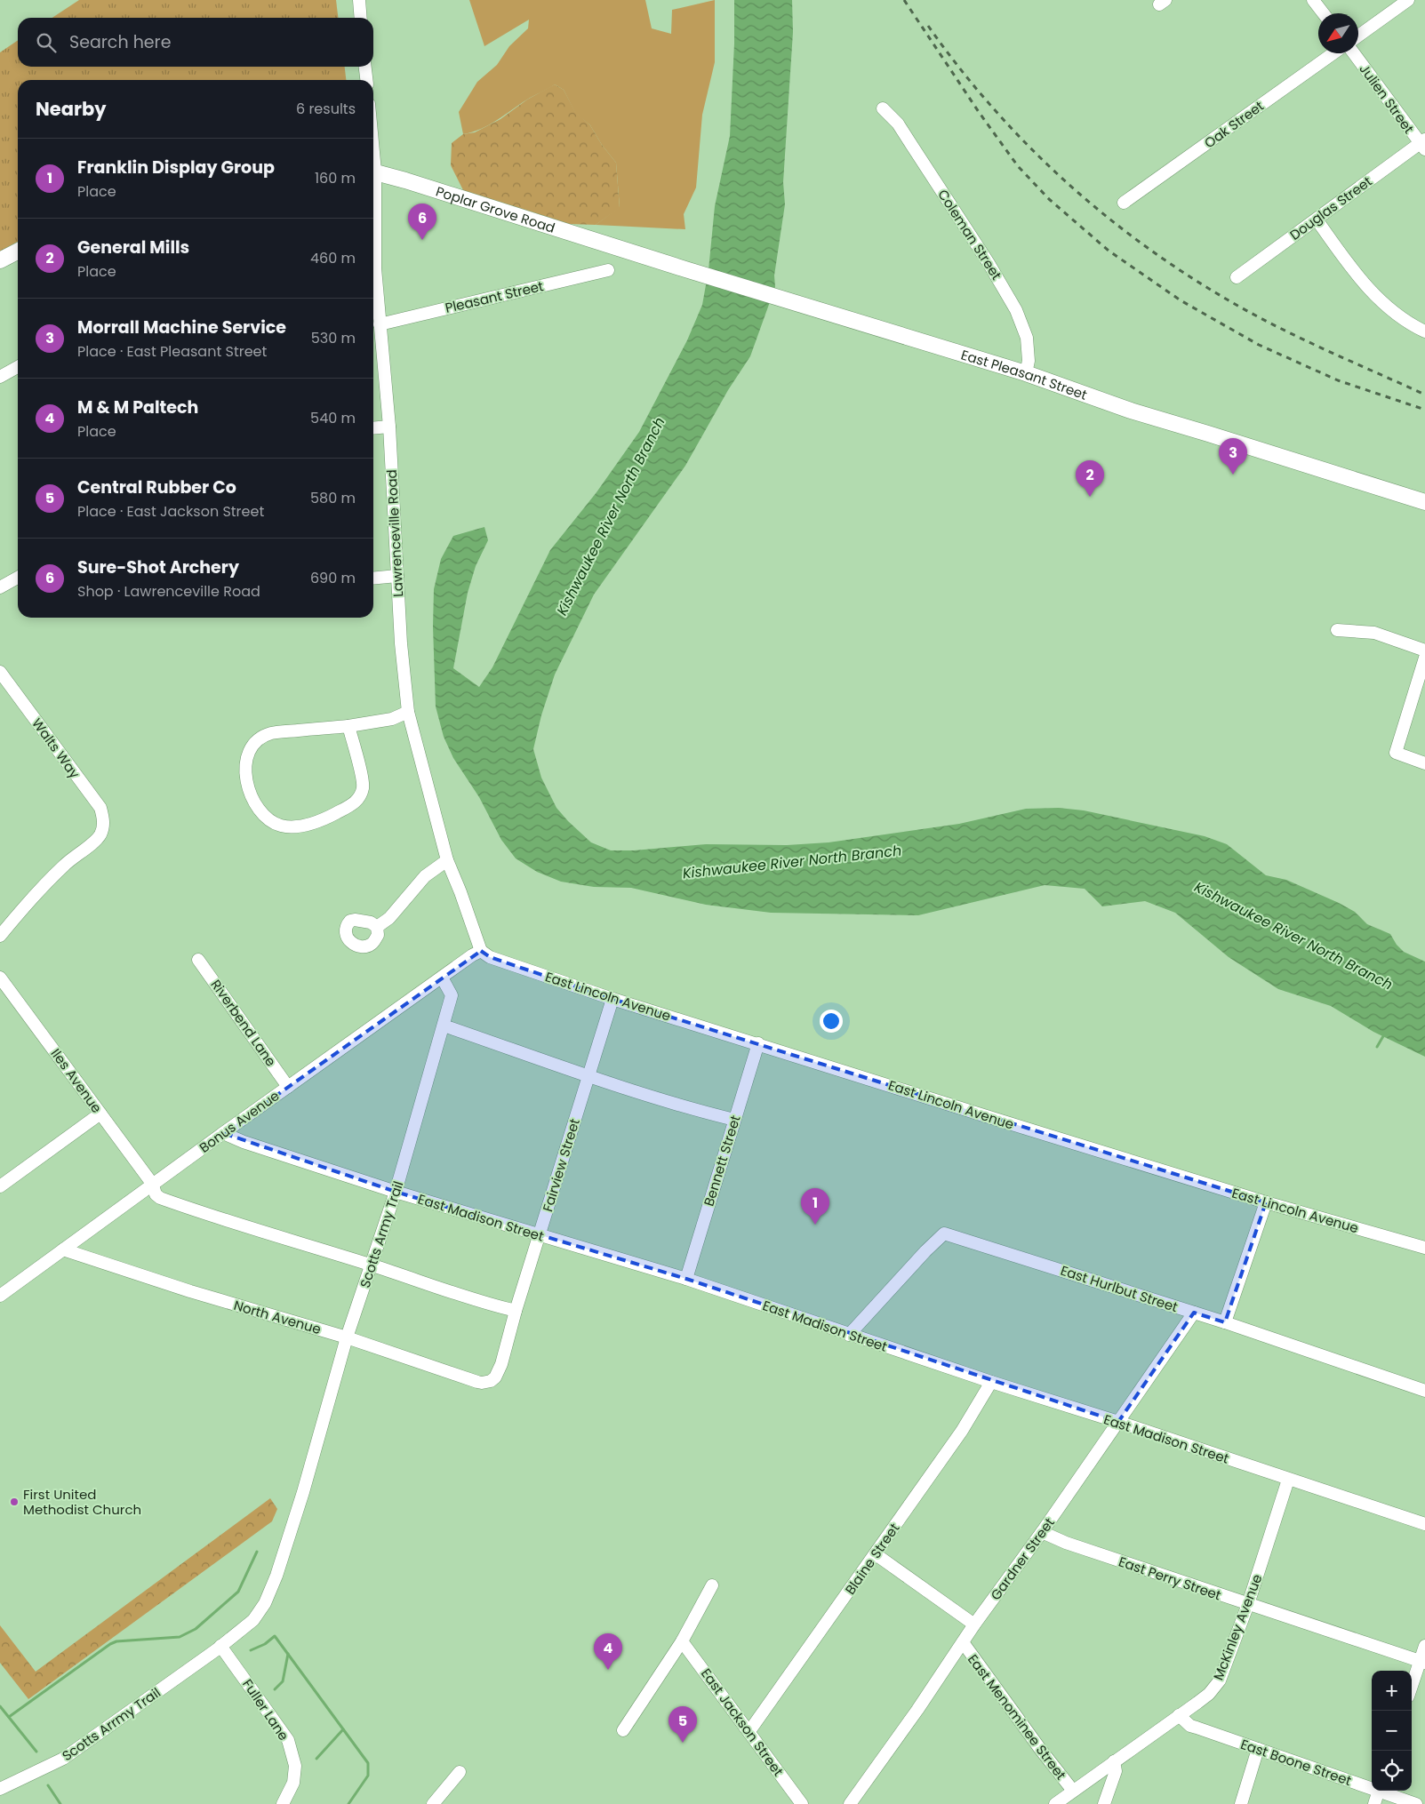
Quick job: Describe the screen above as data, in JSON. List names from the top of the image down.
{
  "streets": {
    "main road": ["Poplar Grove Road", "East Pleasant Street"],
    "street": [
      "Julien Street",
      "Oak Street",
      "Douglas Street",
      "Coleman Street",
      "Pleasant Street",
      "Lawrenceville Road",
      "Walts Way",
      "East Lincoln Avenue",
      "Riverbend Lane",
      "Iles Avenue",
      "Bonus Avenue",
      "Bennett Street",
      "Fairview Street",
      "East Madison Street",
      "Scotts Army Trail",
      "East Hurlbut Street",
      "North Avenue",
      "Blaine Street",
      "Gardner Street",
      "East Perry Street",
      "McKinley Avenue",
      "Fuller Lane",
      "East Menominee Street",
      "East Jackson Street",
      "Scotts Arrmy Trail",
      "East Boone Street"
    ]
  },
  "crossings": [
    ["Julien Street", "Douglas Street"],
    ["Poplar Grove Road", "East Pleasant Street"],
    ["Coleman Street", "East Pleasant Street"],
    ["Pleasant Street", "Lawrenceville Road"],
    ["Lawrenceville Road", "East Lincoln Avenue"],
    ["Lawrenceville Road", "Bonus Avenue"],
    ["East Lincoln Avenue", "Bonus Avenue"],
    ["East Lincoln Avenue", "Bennett Street"],
    ["East Lincoln Avenue", "Fairview Street"],
    ["Riverbend Lane", "Bonus Avenue"],
    ["Iles Avenue", "Bonus Avenue"],
    ["Iles Avenue", "Fairview Street"],
    ["Iles Avenue", "Scotts Army Trail"],
    ["Bonus Avenue", "East Madison Street"],
    ["Bonus Avenue", "Scotts Army Trail"],
    ["Bonus Avenue", "North Avenue"],
    ["Bennett Street", "East Madison Street"],
    ["Fairview Street", "East Madison Street"],
    ["Fairview Street", "North Avenue"],
    ["East Madison Street", "Scotts Army Trail"],
    ["East Madison Street", "East Hurlbut Street"],
    ["East Madison Street", "Blaine Street"],
    ["East Madison Street", "Gardner Street"],
    ["East Madison Street", "McKinley Avenue"],
    ["Scotts Army Trail", "North Avenue"],
    ["Scotts Army Trail", "Fuller Lane"],
    ["Scotts Army Trail", "Scotts Arrmy Trail"],
    ["East Hurlbut Street", "Gardner Street"],
    ["Blaine Street", "East Jackson Street"],
    ["Gardner Street", "East Perry Street"],
    ["Gardner Street", "East Menominee Street"],
    ["East Perry Street", "McKinley Avenue"],
    ["McKinley Avenue", "East Menominee Street"],
    ["McKinley Avenue", "East Boone Street"],
    ["Fuller Lane", "Scotts Arrmy Trail"]
  ],
  "water": ["Kishwaukee River North Branch"],
  "places": ["First United Methodist Church"],
  "north": "bottom left",
  "page": {
    "search": "Search here",
    "heading": ["Nearby", "6 results"],
    "list": [
      {
        "mark": "1",
        "name": "Franklin Display Group",
        "note": "Place",
        "value": "160 m"
      },
      {
        "mark": "2",
        "name": "General Mills",
        "note": "Place",
        "value": "460 m"
      },
      {
        "mark": "3",
        "name": "Morrall Machine Service",
        "note": "Place · East Pleasant Street",
        "value": "530 m"
      },
      {
        "mark": "4",
        "name": "M & M Paltech",
        "note": "Place",
        "value": "540 m"
      },
      {
        "mark": "5",
        "name": "Central Rubber Co",
        "note": "Place · East Jackson Street",
        "value": "580 m"
      },
      {
        "mark": "6",
        "name": "Sure-Shot Archery",
        "note": "Shop · Lawrenceville Road",
        "value": "690 m"
      }
    ],
    "pins": [
      "6",
      "3",
      "2",
      "1",
      "4",
      "5"
    ],
    "map_buttons": ["+", "−"]
  }
}
